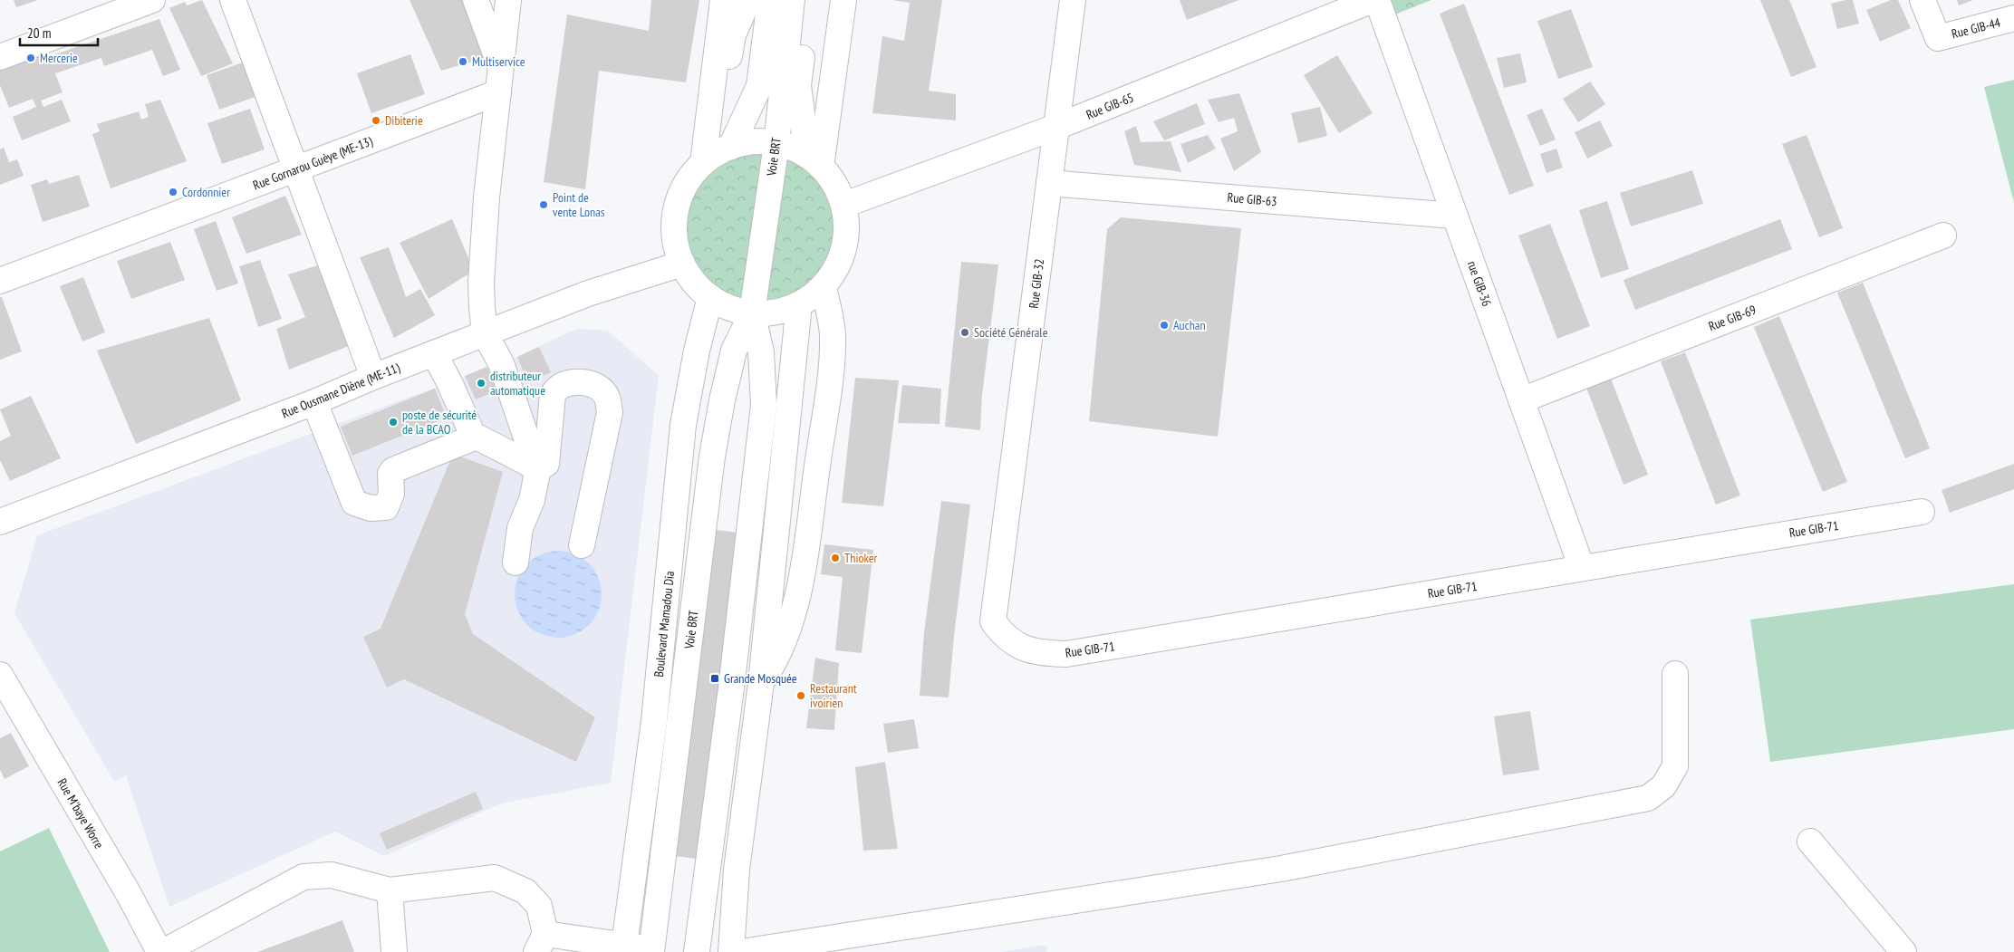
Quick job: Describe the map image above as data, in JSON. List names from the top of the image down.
{
  "streets": {
    "street": [
      "Rue GIB-44",
      "Rue GIB-65",
      "Voie BRT",
      "Rue Gornarou Guèye (ME-13)",
      "Rue GIB-63",
      "Rue GIB-32",
      "rue GIB-36",
      "Rue GIB-69",
      "Rue Ousmane Diène (ME-11)",
      "Rue GIB-71",
      "Boulevard Mamadou Dia",
      "Rue M'baye Worre"
    ]
  },
  "crossings": [
    ["Rue GIB-65", "Rue GIB-32"],
    ["Rue GIB-63", "Rue GIB-32"],
    ["Rue GIB-63", "rue GIB-36"],
    ["Rue GIB-32", "Rue GIB-71"],
    ["rue GIB-36", "Rue GIB-69"],
    ["rue GIB-36", "Rue GIB-71"]
  ],
  "places": {
    "other": [
      "Mercerie",
      "Multiservice",
      "Dibiterie",
      "Cordonnier",
      "Point de vente Lonas",
      "Auchan",
      "Société Générale",
      "distributeur automatique",
      "poste de sécurité de la BCAO",
      "Thioker",
      "Restaurant ivoirien"
    ],
    "transit": ["Grande Mosquée"]
  },
  "scale_bar": "20 m"
}
